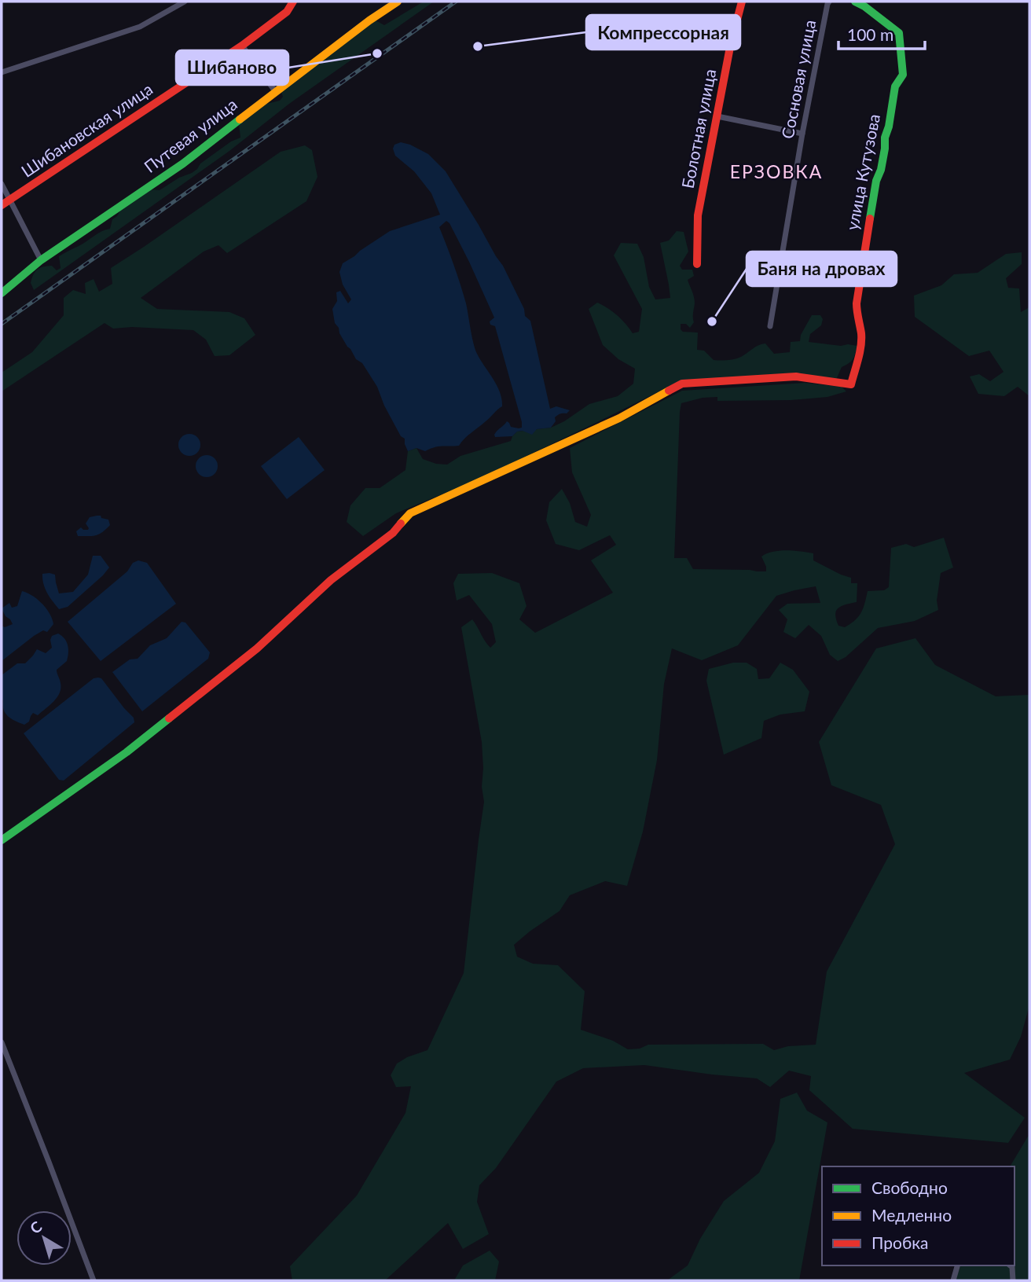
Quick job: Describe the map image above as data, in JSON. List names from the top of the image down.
{
  "streets": {
    "street": [
      "Сосновая улица",
      "Болотная улица",
      "Шибановская улица",
      "Путевая улица",
      "улица Кутузова"
    ]
  },
  "districts": ["ЕРЗОВКА"],
  "places": ["Компрессорная", "Шибаново", "Баня на дровах"],
  "legend": ["Свободно", "Медленно", "Пробка"],
  "scale_bar": "100 m",
  "north": "top left"
}
